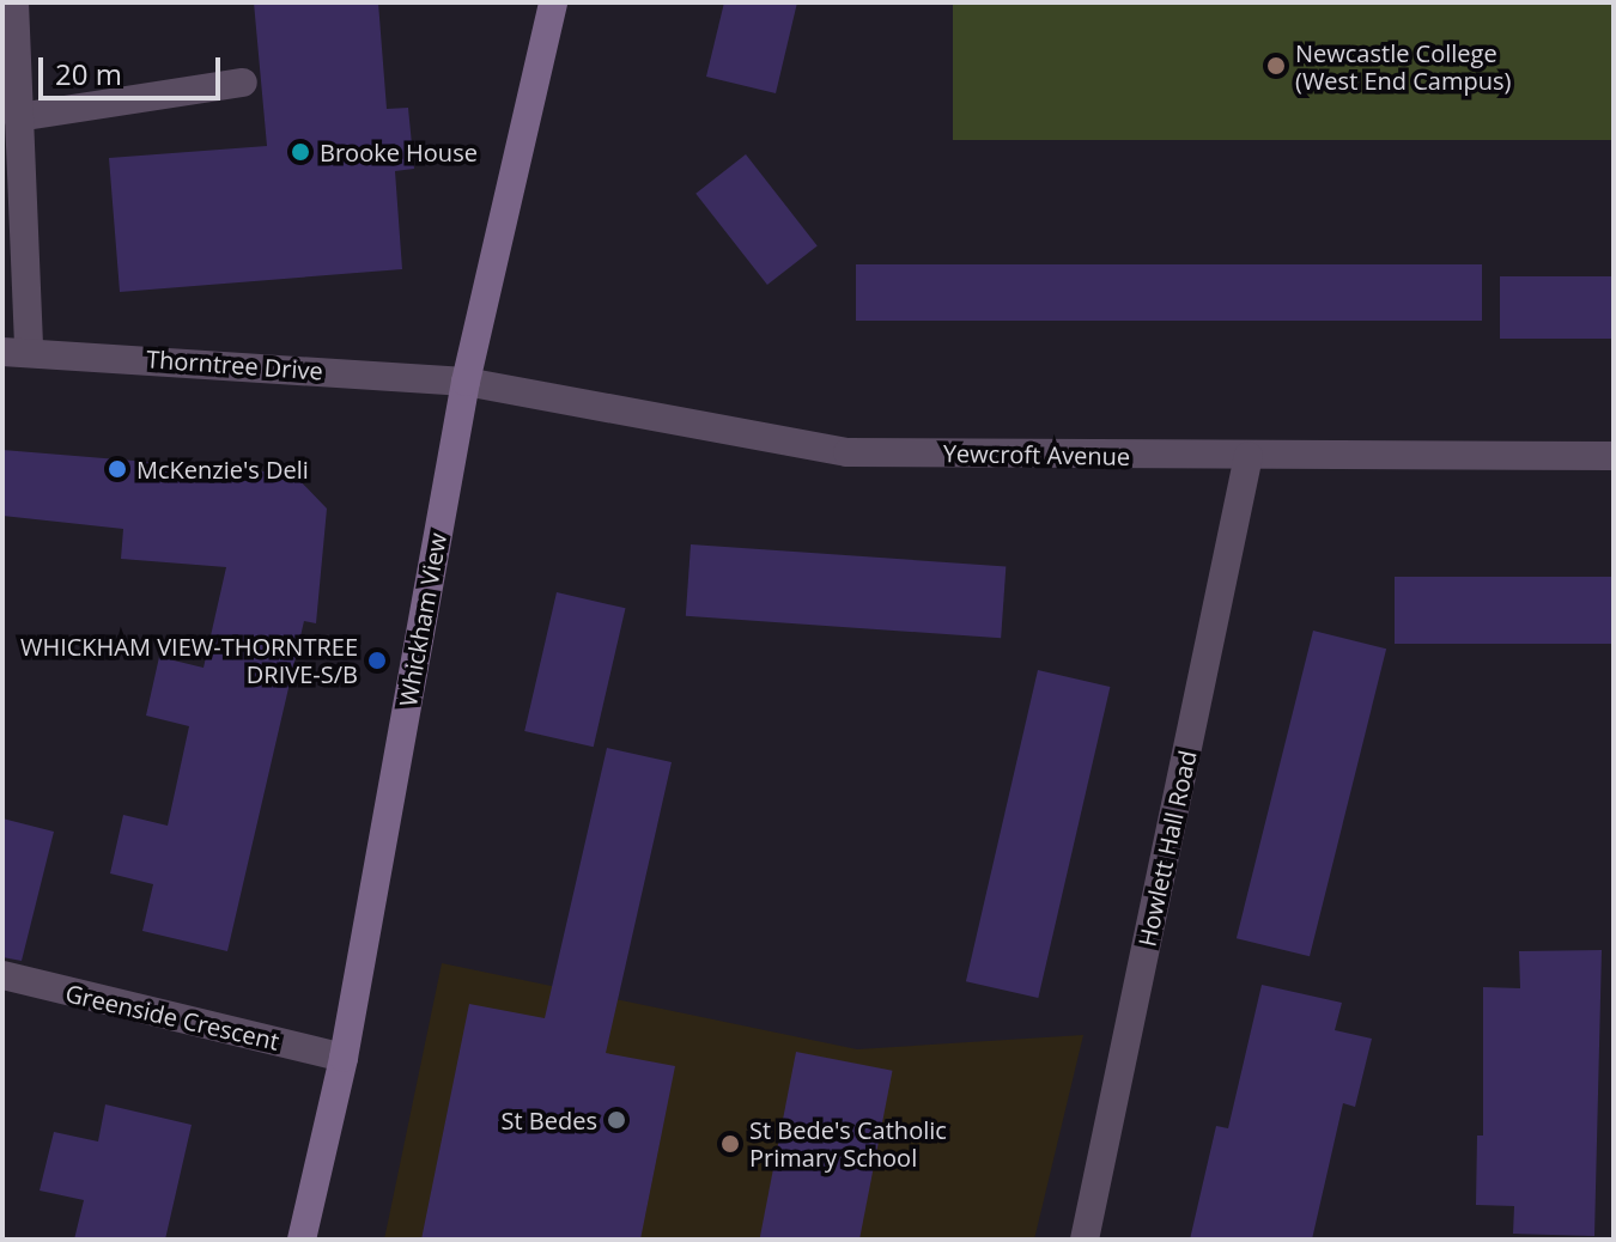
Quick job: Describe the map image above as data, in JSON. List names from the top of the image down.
{
  "streets": {
    "main road": ["Whickham View"],
    "street": [
      "Thorntree Drive",
      "Yewcroft Avenue",
      "Howlett Hall Road",
      "Greenside Crescent"
    ]
  },
  "crossings": [
    ["Thorntree Drive", "Yewcroft Avenue"],
    ["Thorntree Drive", "Whickham View"],
    ["Yewcroft Avenue", "Whickham View"],
    ["Yewcroft Avenue", "Howlett Hall Road"],
    ["Whickham View", "Greenside Crescent"]
  ],
  "places": [
    "Newcastle College (West End Campus)",
    "Brooke House",
    "McKenzie's Deli",
    "WHICKHAM VIEW-THORNTREE DRIVE-S/B",
    "St Bedes",
    "St Bede's Catholic Primary School"
  ],
  "scale_bar": "20 m"
}
